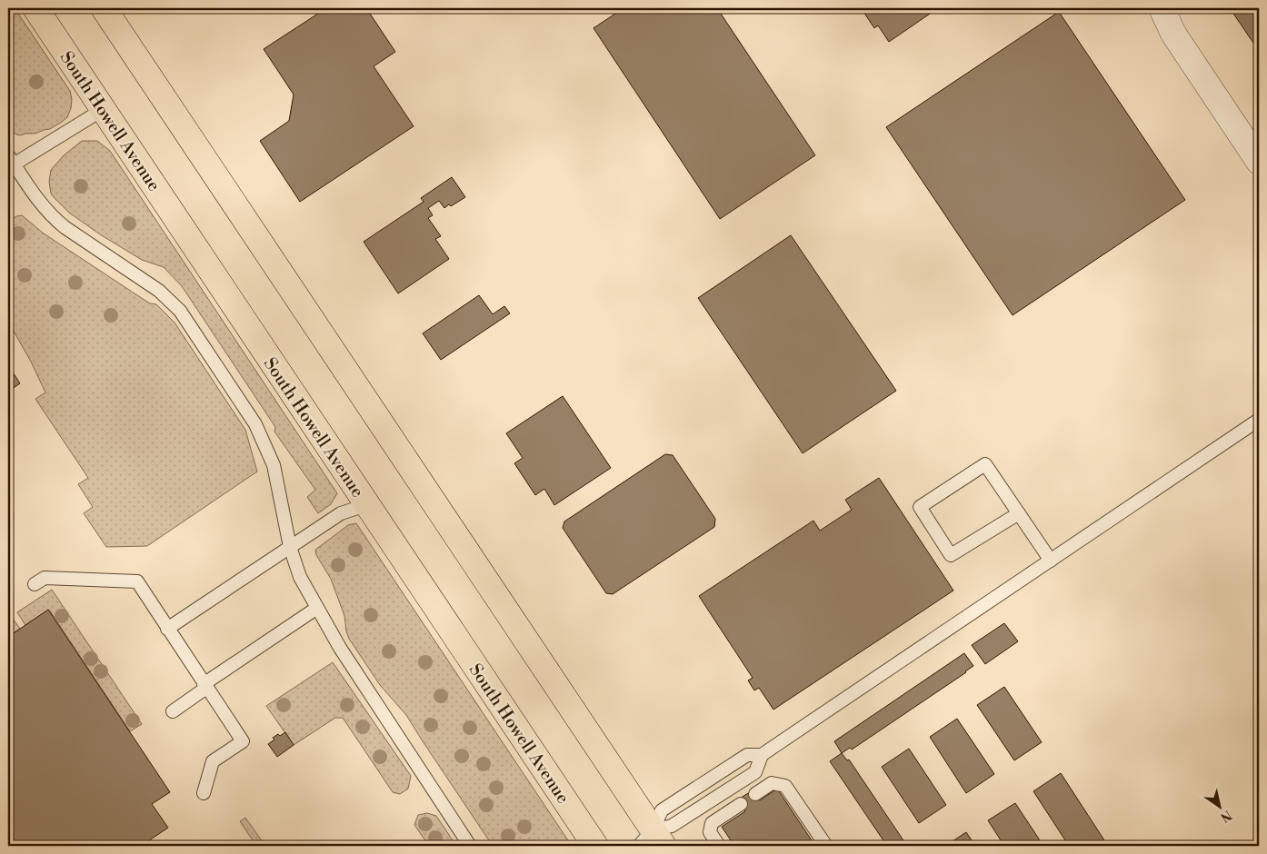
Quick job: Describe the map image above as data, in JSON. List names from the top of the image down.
{
  "streets": {
    "main road": ["South Howell Avenue"]
  },
  "north": "bottom right"
}
